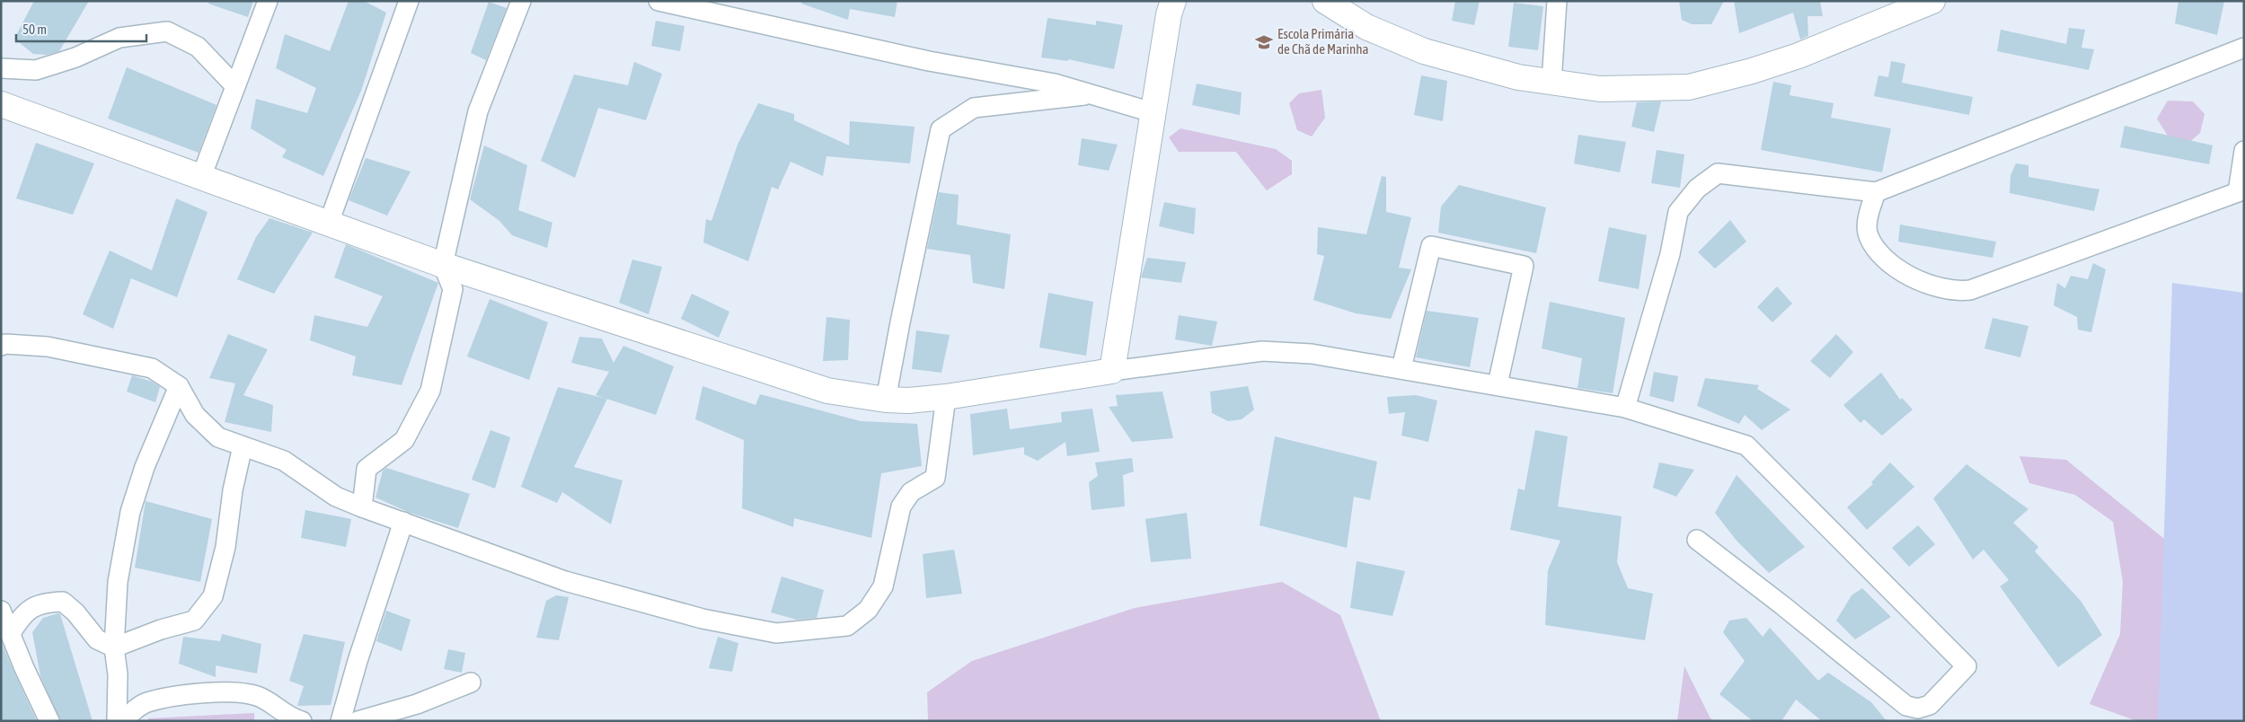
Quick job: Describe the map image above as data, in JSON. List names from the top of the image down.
{
  "places": {
    "school or university": ["Escola Primária de Chã de Marinha"]
  },
  "scale_bar": "50 m"
}
